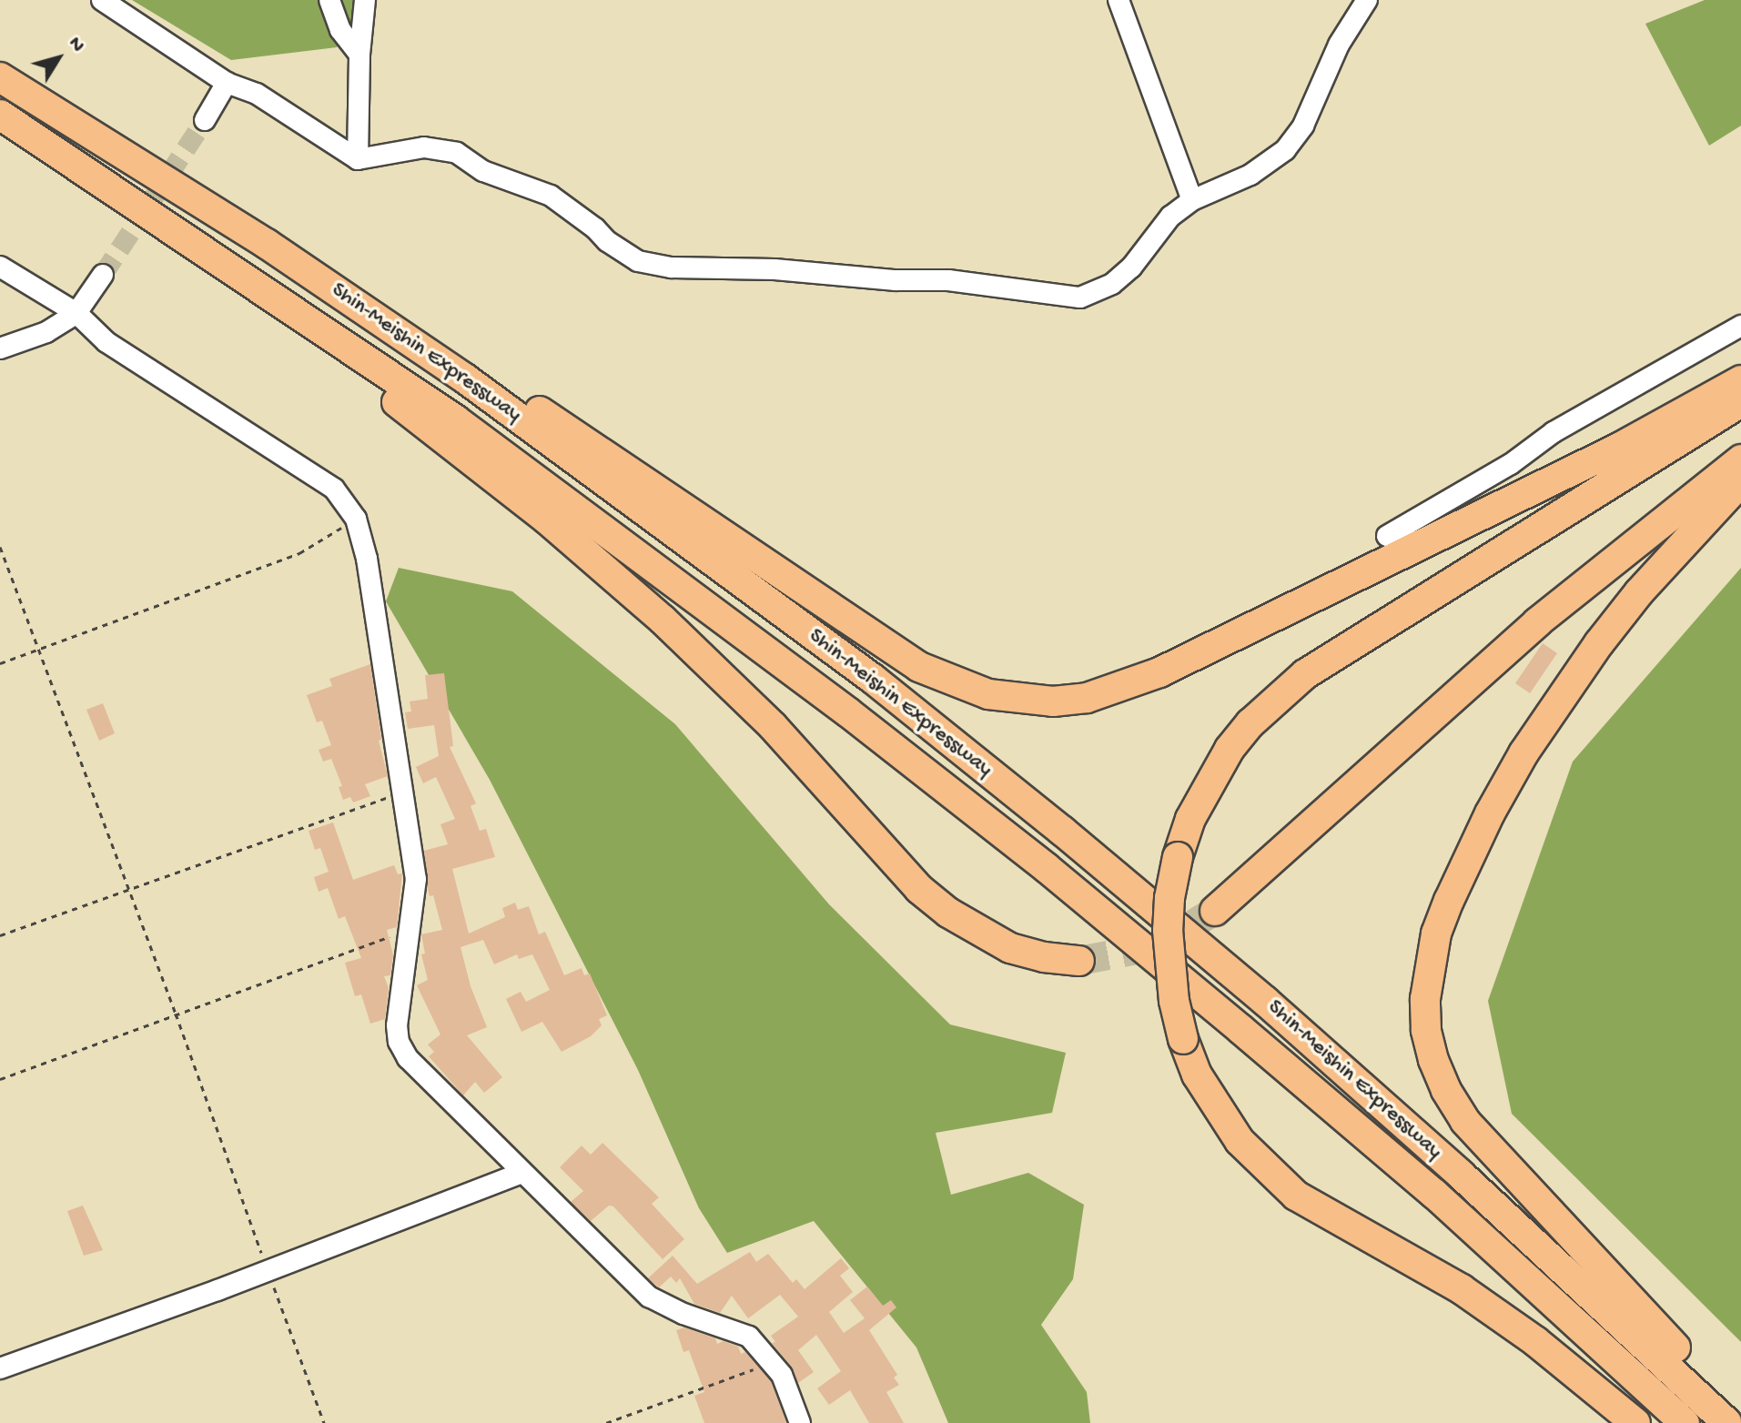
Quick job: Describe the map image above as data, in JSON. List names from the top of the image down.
{
  "streets": {
    "highway": ["Shin-Meishin Expressway"]
  },
  "north": "top right"
}
